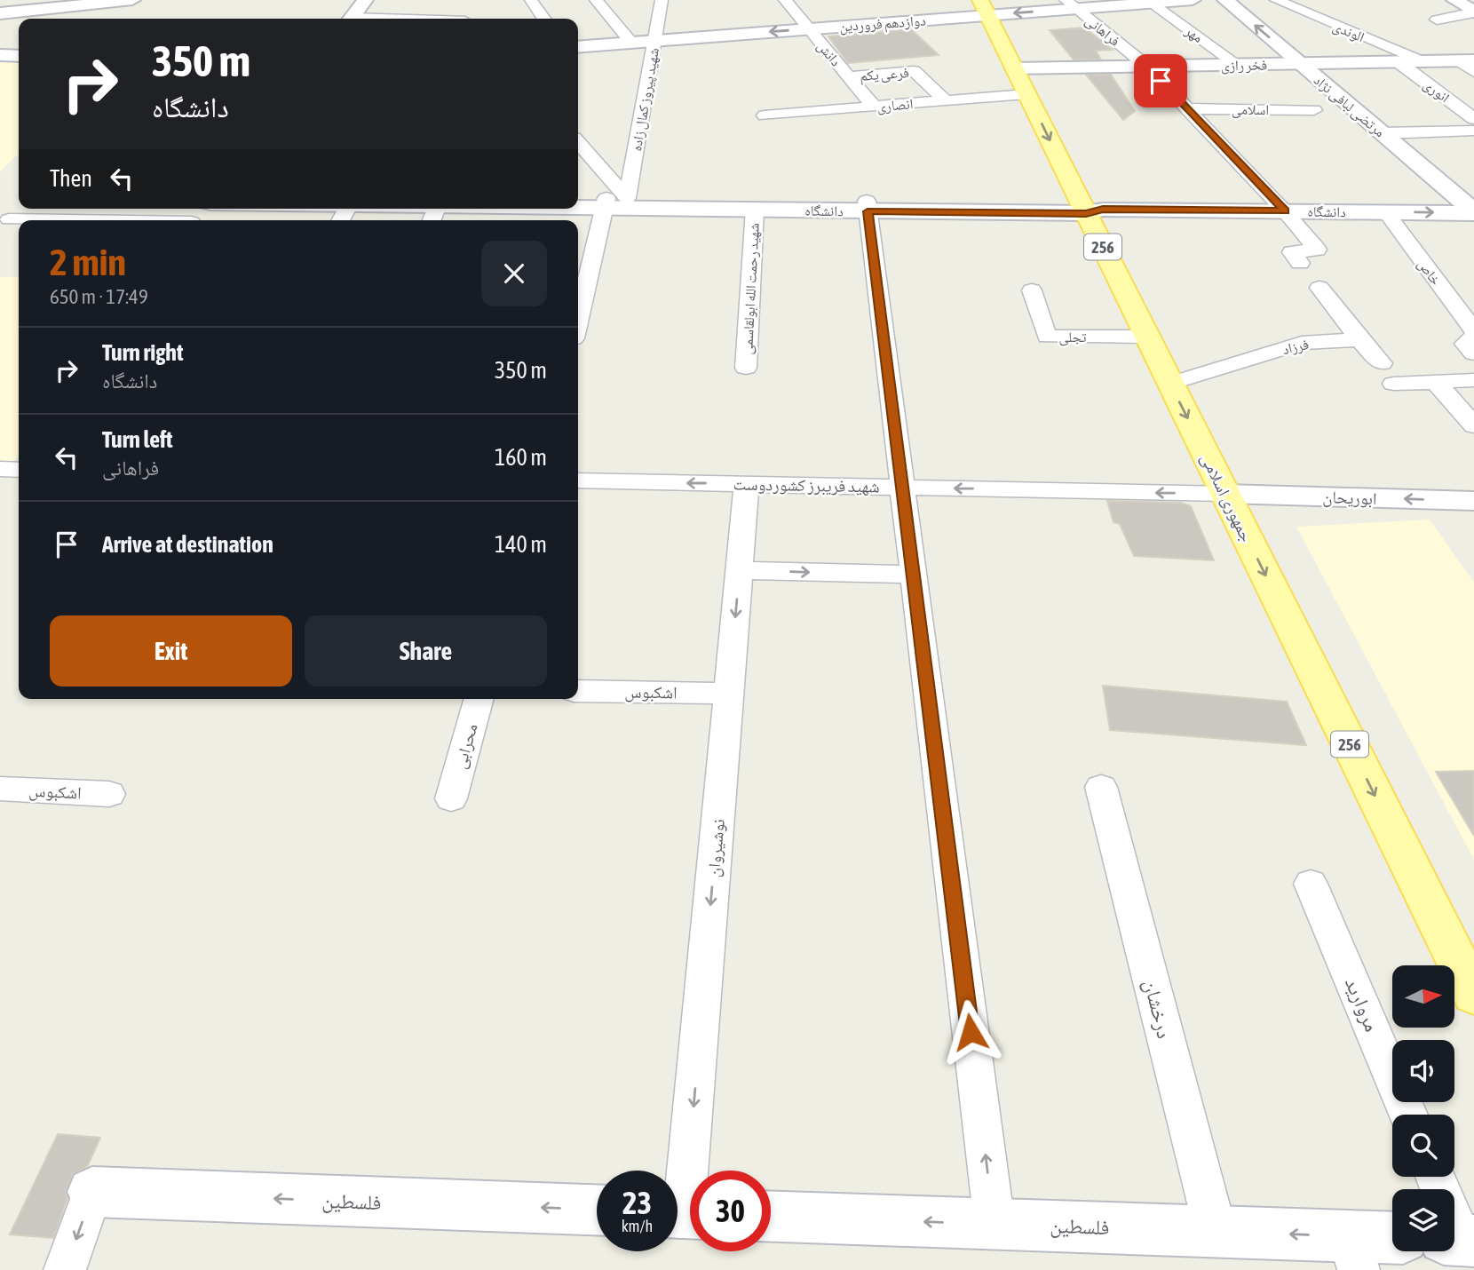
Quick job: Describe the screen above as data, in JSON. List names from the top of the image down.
{
  "streets": {
    "main road": [
      "دوازدهم فروردین",
      "فخر رازی",
      "مرتضی لبافی نژاد",
      "دانشگاه",
      "256",
      "جمهوری اسلامی",
      "ابوریحان",
      "فلسطین"
    ],
    "street": [
      "فراهانی",
      "الوندی",
      "مهر",
      "دانش",
      "فرعی یکم",
      "انوری",
      "شهید پیروز کمال زاده",
      "انصاری",
      "اسلامی",
      "خاص",
      "شهید رحمت الله ابولقاسمی",
      "تجلی",
      "فرزاد",
      "شهید فریبرز کشوردوست",
      "اشکبوس",
      "محرابی",
      "نوشیروان",
      "مروارید",
      "درخشان"
    ]
  },
  "crossings": [
    ["دوازدهم فروردین", "فراهانی"],
    ["دوازدهم فروردین", "مهر"],
    ["دوازدهم فروردین", "دانش"],
    ["دوازدهم فروردین", "شهید پیروز کمال زاده"],
    ["دوازدهم فروردین", "جمهوری اسلامی"],
    ["فراهانی", "فخر رازی"],
    ["فراهانی", "اسلامی"],
    ["فراهانی", "دانشگاه"],
    ["الوندی", "فخر رازی"],
    ["مهر", "فخر رازی"],
    ["دانش", "فرعی یکم"],
    ["دانش", "انصاری"],
    ["فخر رازی", "انوری"],
    ["فخر رازی", "مرتضی لبافی نژاد"],
    ["فخر رازی", "جمهوری اسلامی"],
    ["فرعی یکم", "انصاری"],
    ["انوری", "مرتضی لبافی نژاد"],
    ["شهید پیروز کمال زاده", "دانشگاه"],
    ["انصاری", "جمهوری اسلامی"],
    ["مرتضی لبافی نژاد", "دانشگاه"],
    ["دانشگاه", "خاص"],
    ["دانشگاه", "شهید رحمت الله ابولقاسمی"],
    ["دانشگاه", "جمهوری اسلامی"],
    ["تجلی", "جمهوری اسلامی"],
    ["فرزاد", "جمهوری اسلامی"],
    ["شهید فریبرز کشوردوست", "جمهوری اسلامی"],
    ["شهید فریبرز کشوردوست", "ابوریحان"],
    ["شهید فریبرز کشوردوست", "نوشیروان"],
    ["جمهوری اسلامی", "ابوریحان"],
    ["اشکبوس", "نوشیروان"],
    ["درخشان", "فلسطین"]
  ],
  "one_way": [
    "دوازدهم فروردین",
    "شهید فریبرز کشوردوست",
    "جمهوری اسلامی",
    "ابوریحان",
    "فلسطین"
  ],
  "north": "right",
  "page": {
    "turn": ["350 m", "دانشگاه"],
    "then": "Then",
    "heading": ["2 min", "650 m · 17:49"],
    "list": [
      {
        "name": "Turn right",
        "note": "دانشگاه",
        "value": "350 m"
      },
      {
        "name": "Turn left",
        "note": "فراهانی",
        "value": "160 m"
      },
      {
        "name": "Arrive at destination",
        "value": "140 m"
      }
    ],
    "buttons": ["Exit", "Share"],
    "speed": "23 km/h",
    "limit": "30"
  }
}
